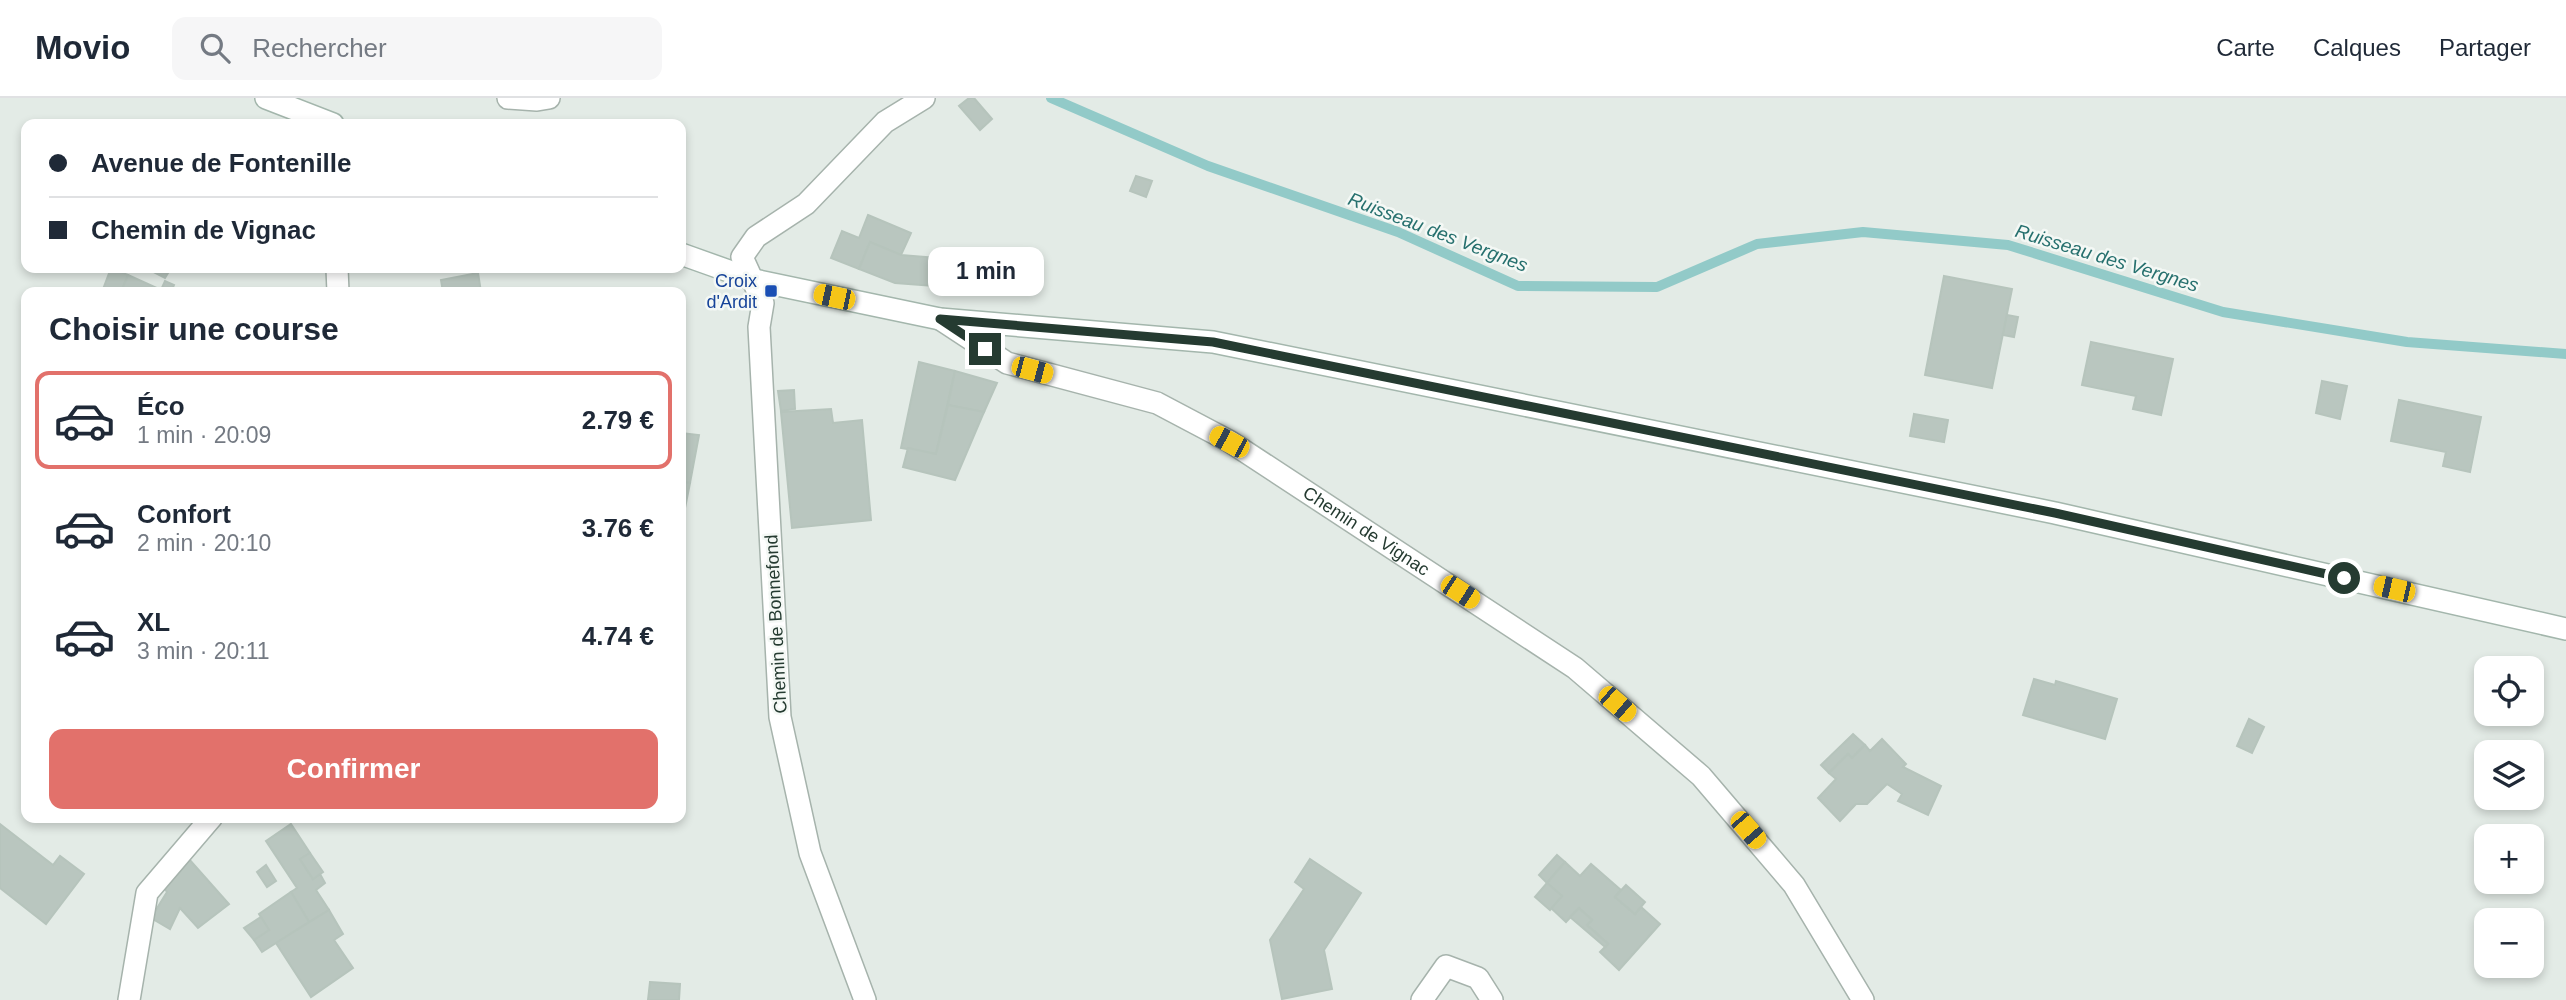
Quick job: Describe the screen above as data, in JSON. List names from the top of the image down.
{
  "streets": {
    "street": ["Chemin de Vignac", "Chemin de Bonnefond"]
  },
  "water": ["Ruisseau des Vergnes"],
  "places": {
    "transit": ["Croix d'Ardit"]
  },
  "page": {
    "header": "Movio",
    "search": "Rechercher",
    "nav": ["Carte", "Calques", "Partager"],
    "banner": ["Avenue de Fontenille", "Chemin de Vignac"],
    "bubble": "1 min",
    "heading": "Choisir une course",
    "list": [
      {
        "name": "Éco",
        "note": "1 min · 20:09",
        "value": "2.79 €"
      },
      {
        "name": "Confort",
        "note": "2 min · 20:10",
        "value": "3.76 €"
      },
      {
        "name": "XL",
        "note": "3 min · 20:11",
        "value": "4.74 €"
      }
    ],
    "map_buttons": ["+", "−"],
    "buttons": "Confirmer"
  }
}
